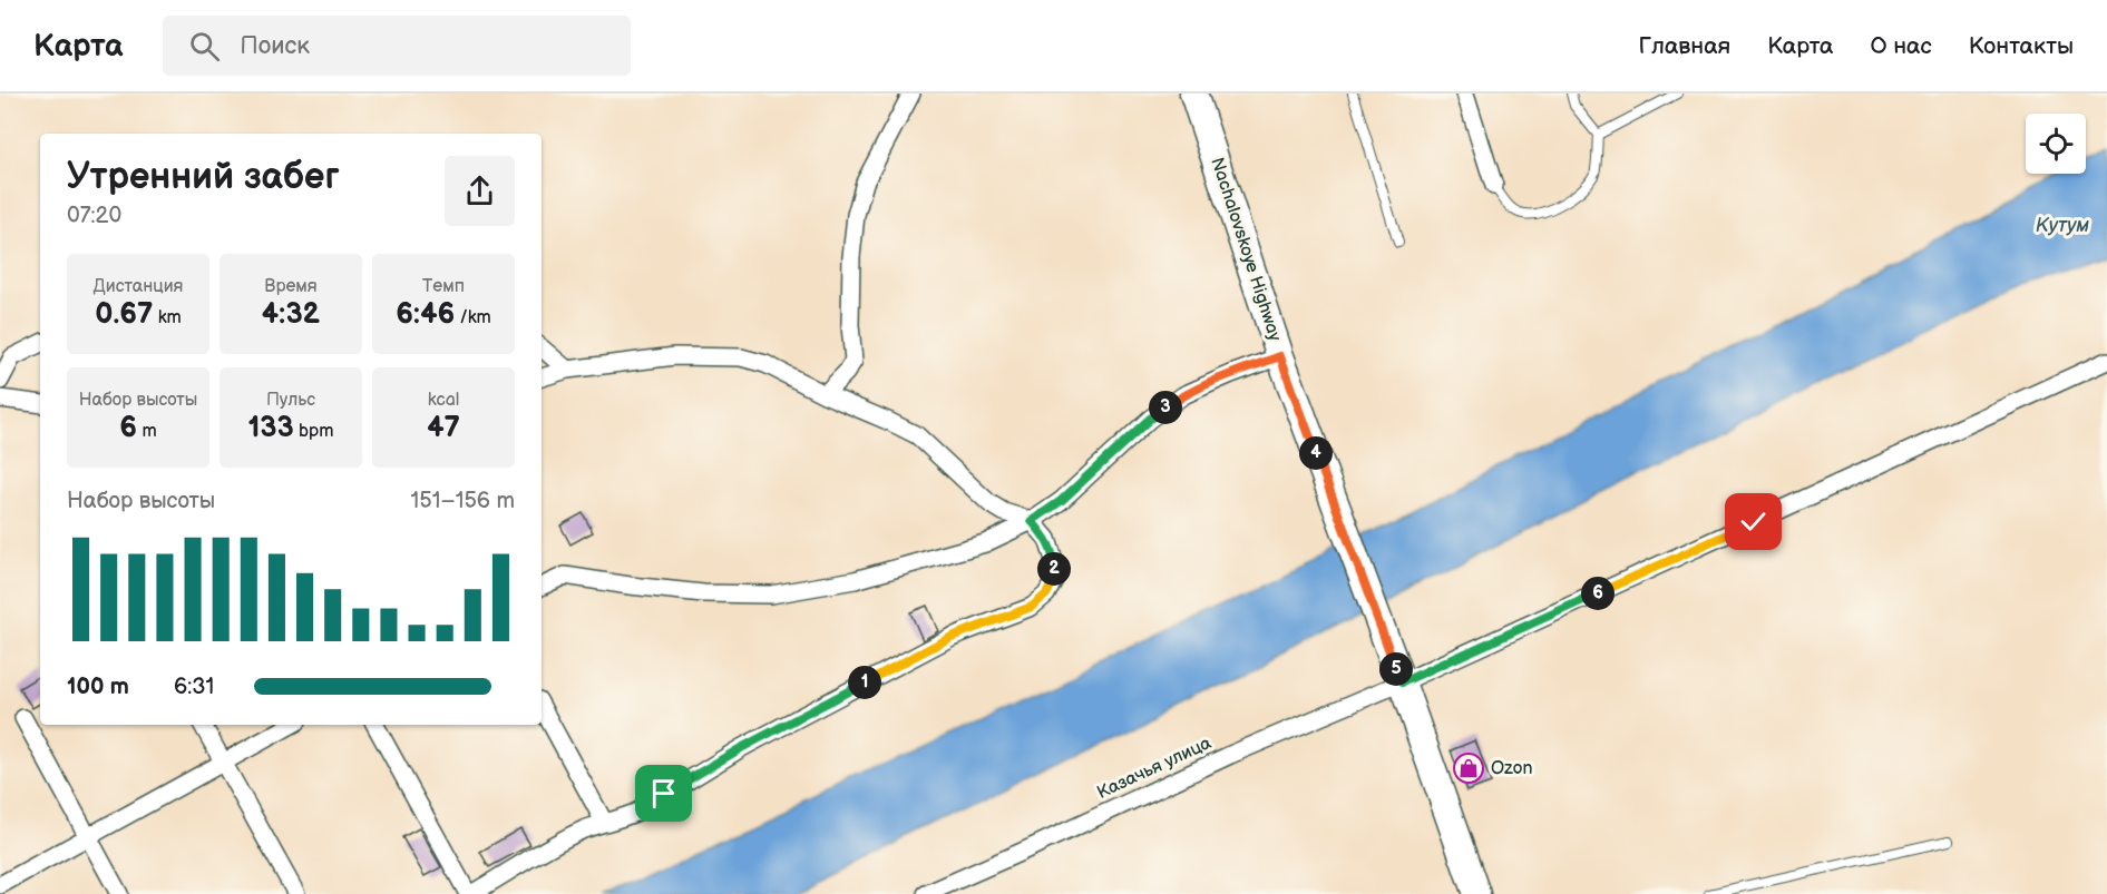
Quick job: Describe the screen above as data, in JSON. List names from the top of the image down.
{
  "streets": {
    "main road": ["Nachalovskoye Highway"],
    "street": ["Казачья улица"]
  },
  "crossings": [
    ["Nachalovskoye Highway", "Казачья улица"]
  ],
  "water": ["Кутум"],
  "places": {
    "shop": ["Ozon"]
  },
  "page": {
    "header": "Карта",
    "search": "Поиск",
    "nav": [
      "Главная",
      "Карта",
      "О нас",
      "Контакты"
    ],
    "heading": ["Утренний забег", "07:20"],
    "stats": [
      ["Дистанция", "0.67 km"],
      ["Время", "4:32"],
      ["Темп", "6:46 /km"],
      ["Набор высоты", "6 m"],
      ["Пульс", "133 bpm"],
      ["kcal", "47"]
    ],
    "pins": [
      "3",
      "4",
      "2",
      "6",
      "5",
      "1"
    ],
    "chart": ["Набор высоты", "151–156 m"],
    "list": [
      {
        "name": "100 m",
        "note": "6:31"
      }
    ]
  }
}
